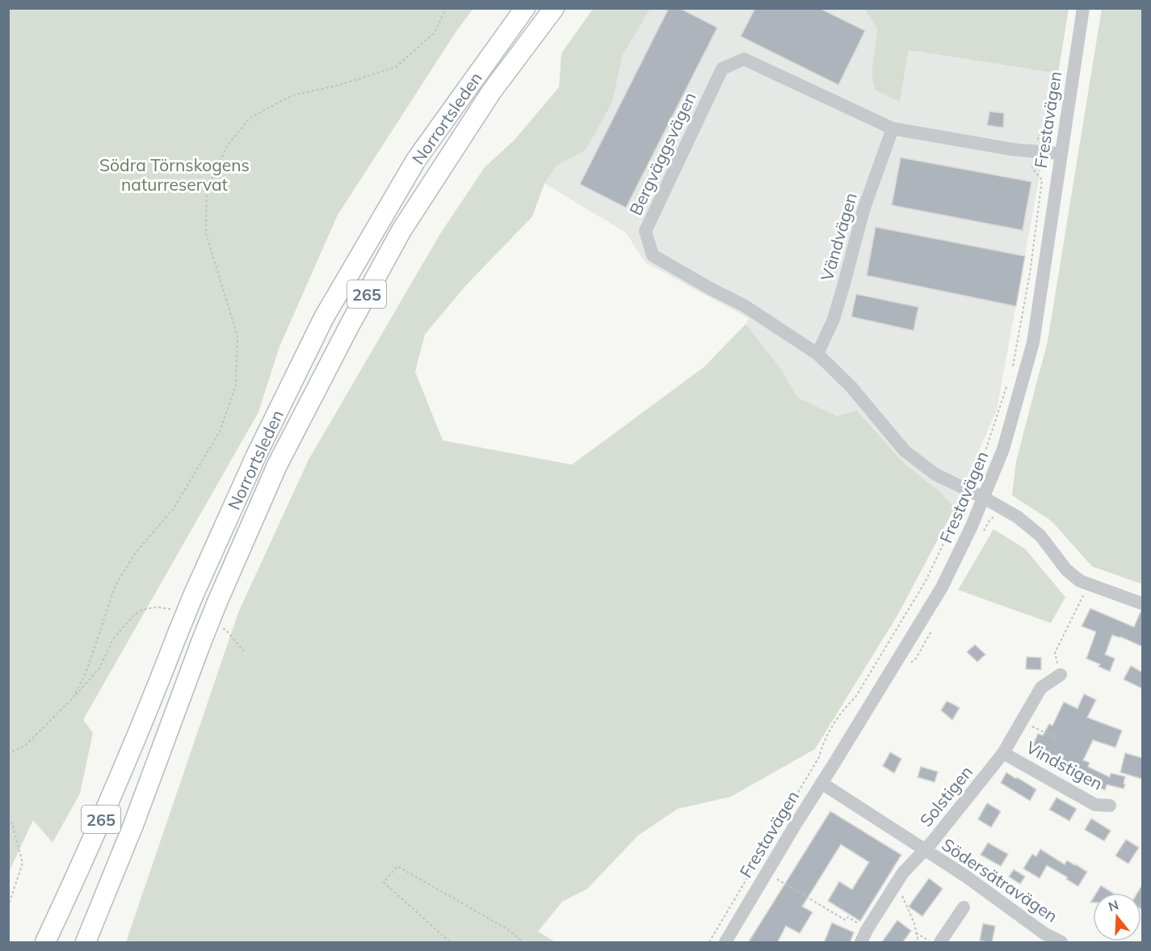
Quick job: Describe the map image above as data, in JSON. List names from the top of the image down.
{
  "streets": {
    "highway": ["Norrortsleden", "265"],
    "street": [
      "Frestavägen",
      "Bergväggsvägen",
      "Vändvägen",
      "Vindstigen",
      "Solstigen",
      "Södersätravägen"
    ]
  },
  "crossings": [
    ["Frestavägen", "Bergväggsvägen"],
    ["Frestavägen", "Södersätravägen"],
    ["Bergväggsvägen", "Vändvägen"],
    ["Vindstigen", "Solstigen"],
    ["Solstigen", "Södersätravägen"]
  ],
  "parks": ["Södra Törnskogens naturreservat"],
  "north": "top"
}
